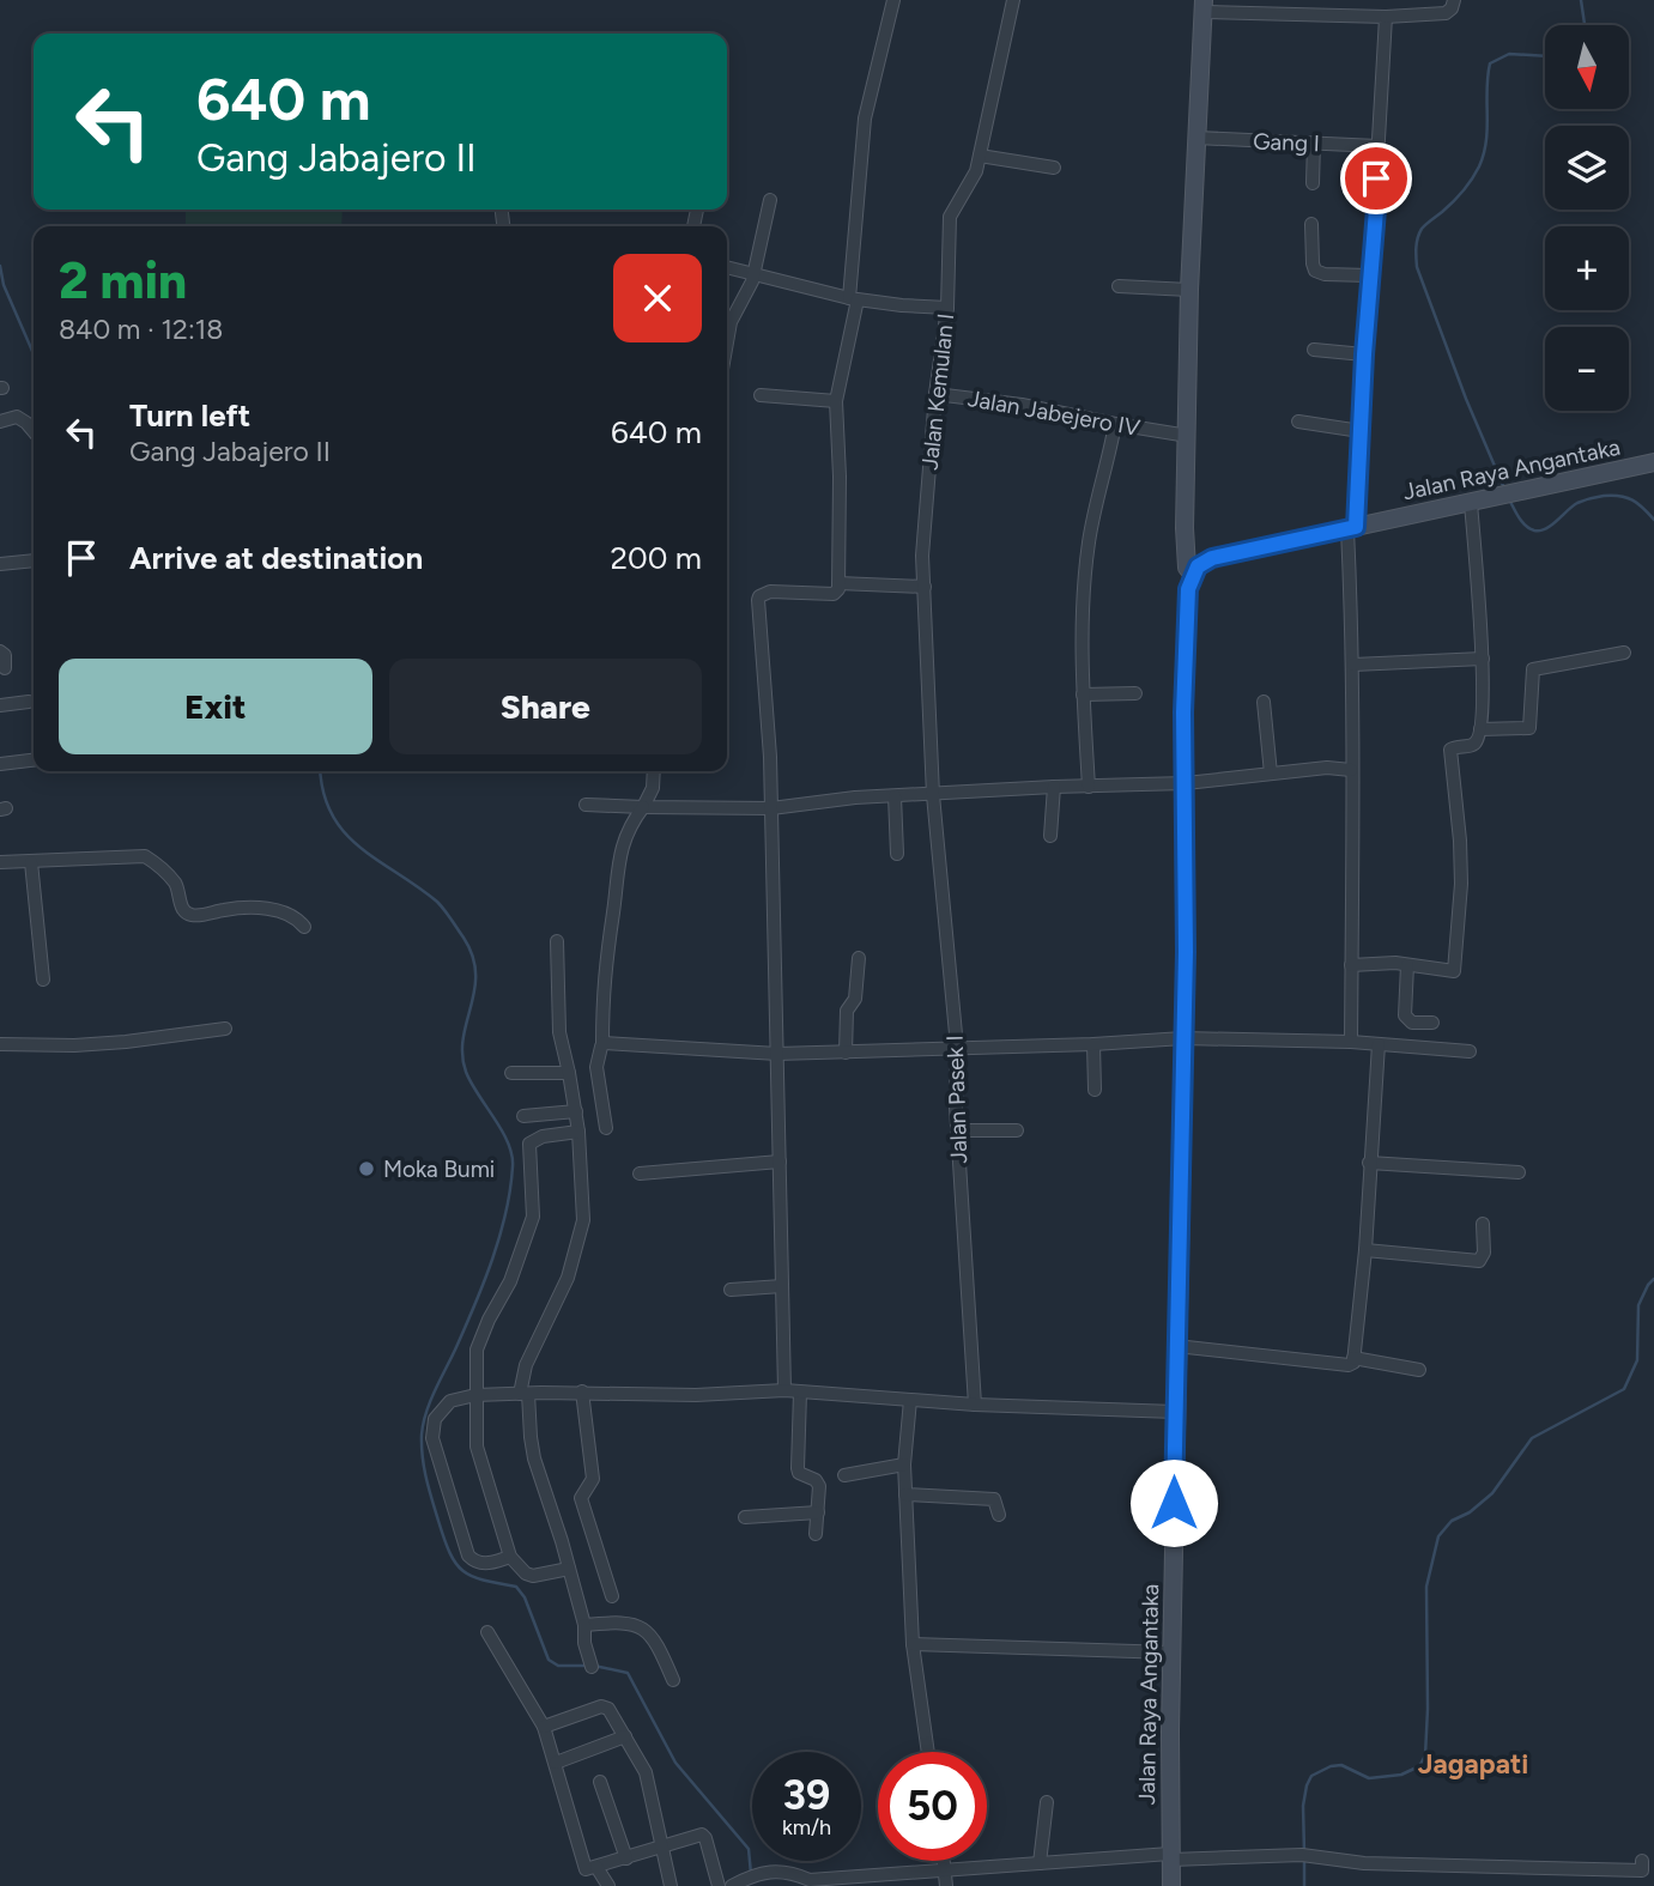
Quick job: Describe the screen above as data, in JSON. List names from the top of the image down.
{
  "streets": {
    "main road": ["Jalan Raya Angantaka"],
    "street": [
      "Gang I",
      "Jalan Kemulan I",
      "Jalan Jabejero IV",
      "Jalan Pasek I"
    ]
  },
  "crossings": [
    ["Jalan Kemulan I", "Jalan Jabejero IV"],
    ["Jalan Kemulan I", "Jalan Pasek I"]
  ],
  "districts": ["Jagapati"],
  "places": ["Moka Bumi"],
  "north": "bottom",
  "page": {
    "map_buttons": ["+", "−"],
    "turn": ["640 m", "Gang Jabajero II"],
    "heading": ["2 min", "840 m · 12:18"],
    "list": [
      {
        "name": "Turn left",
        "note": "Gang Jabajero II",
        "value": "640 m"
      },
      {
        "name": "Arrive at destination",
        "value": "200 m"
      }
    ],
    "buttons": ["Exit", "Share"],
    "speed": "39 km/h",
    "limit": "50"
  }
}
